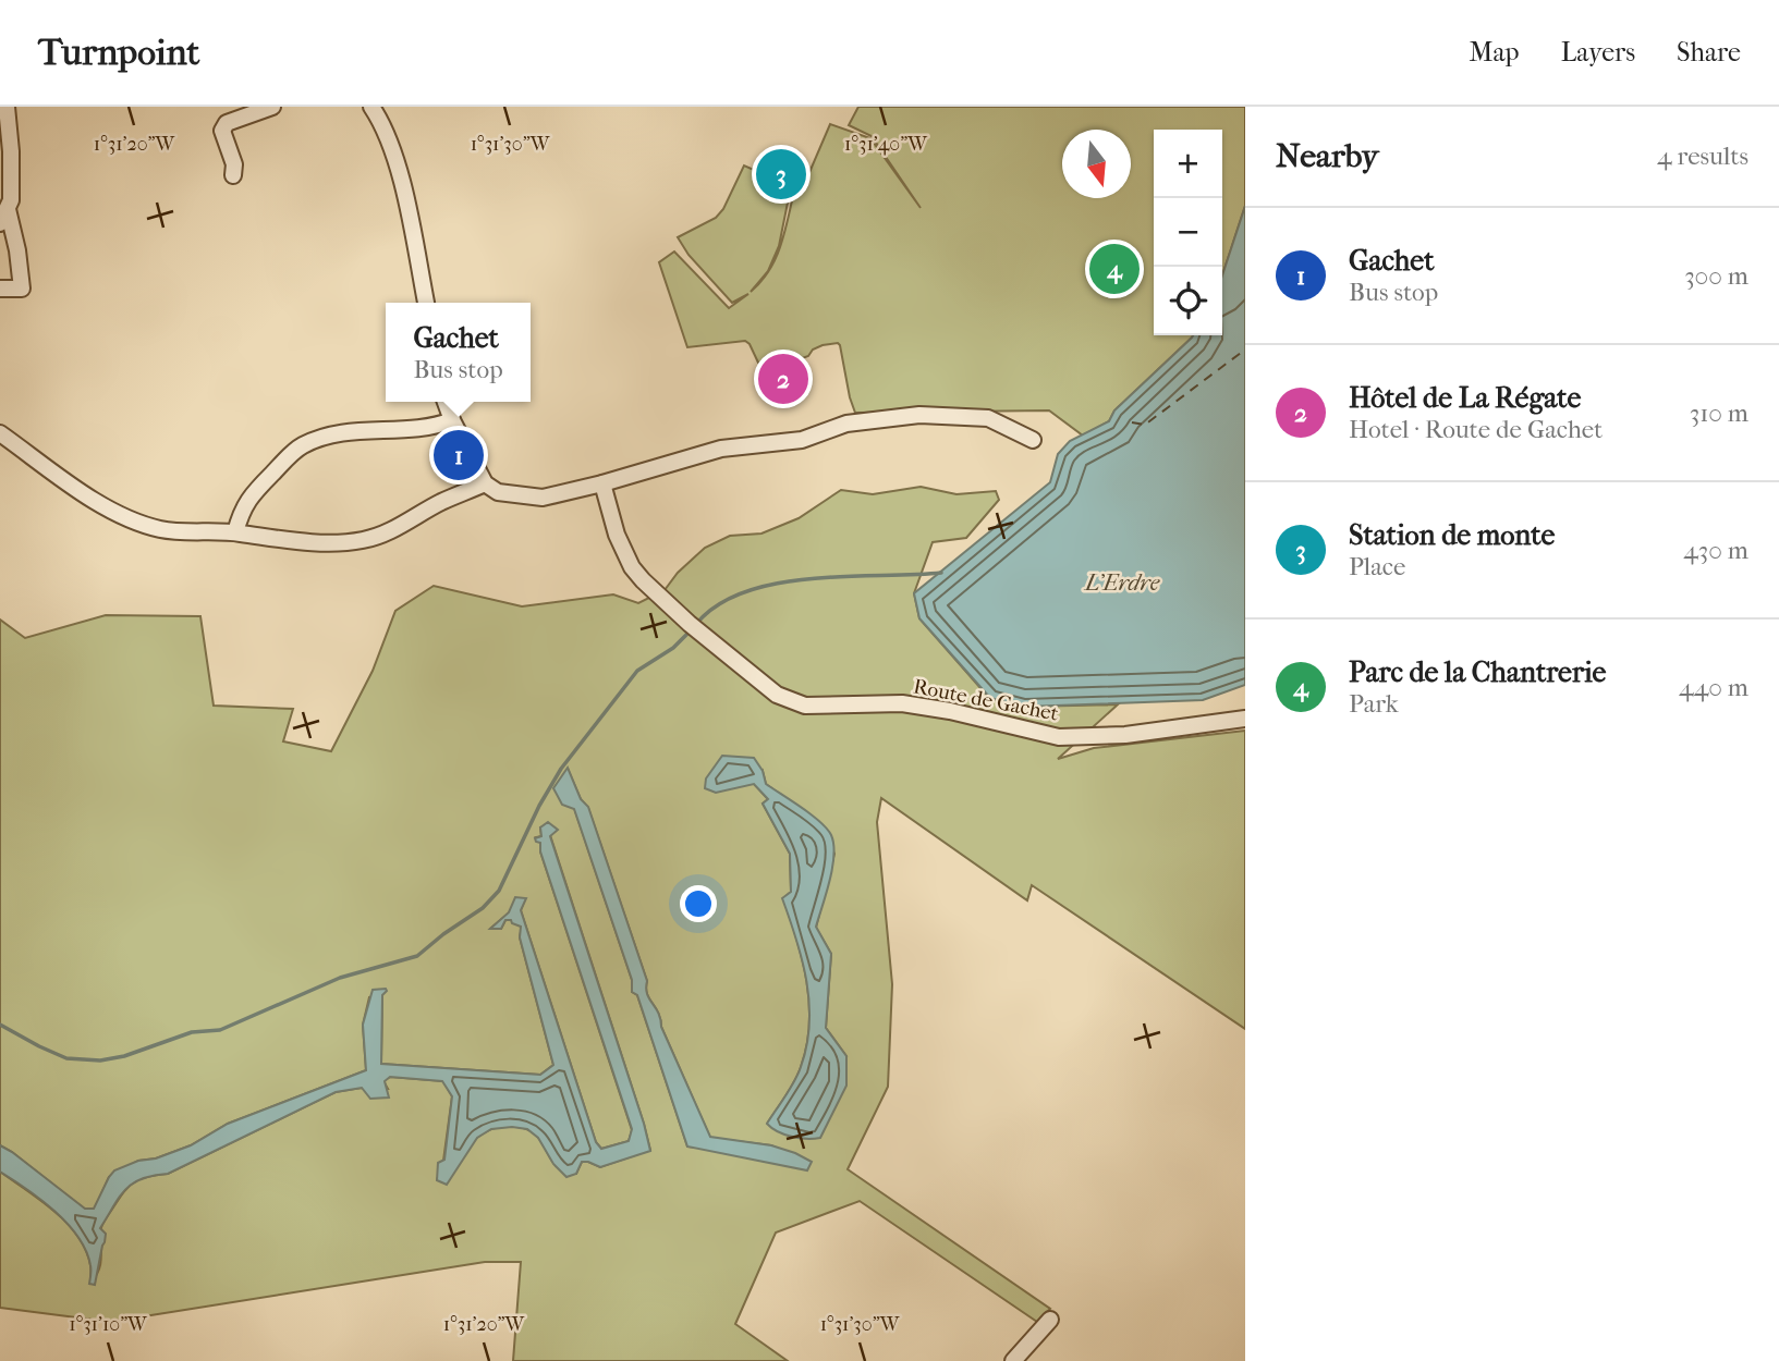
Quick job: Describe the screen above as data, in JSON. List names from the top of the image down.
{
  "streets": {
    "street": ["Route de Gachet"]
  },
  "water": ["L'Erdre"],
  "north": "bottom",
  "page": {
    "header": "Turnpoint",
    "nav": ["Map", "Layers", "Share"],
    "heading": ["Nearby", "4 results"],
    "map_buttons": ["+", "−"],
    "pins": [
      "3",
      "4",
      "2",
      "1"
    ],
    "list": [
      {
        "mark": "1",
        "name": "Gachet",
        "note": "Bus stop",
        "value": "300 m"
      },
      {
        "mark": "2",
        "name": "Hôtel de La Régate",
        "note": "Hotel · Route de Gachet",
        "value": "310 m"
      },
      {
        "mark": "3",
        "name": "Station de monte",
        "note": "Place",
        "value": "430 m"
      },
      {
        "mark": "4",
        "name": "Parc de la Chantrerie",
        "note": "Park",
        "value": "440 m"
      }
    ],
    "popup": ["Gachet", "Bus stop"]
  },
  "coordinates": [
    "1°31'20\"W",
    "1°31'30\"W",
    "1°31'40\"W",
    "1°31'10\"W"
  ]
}
